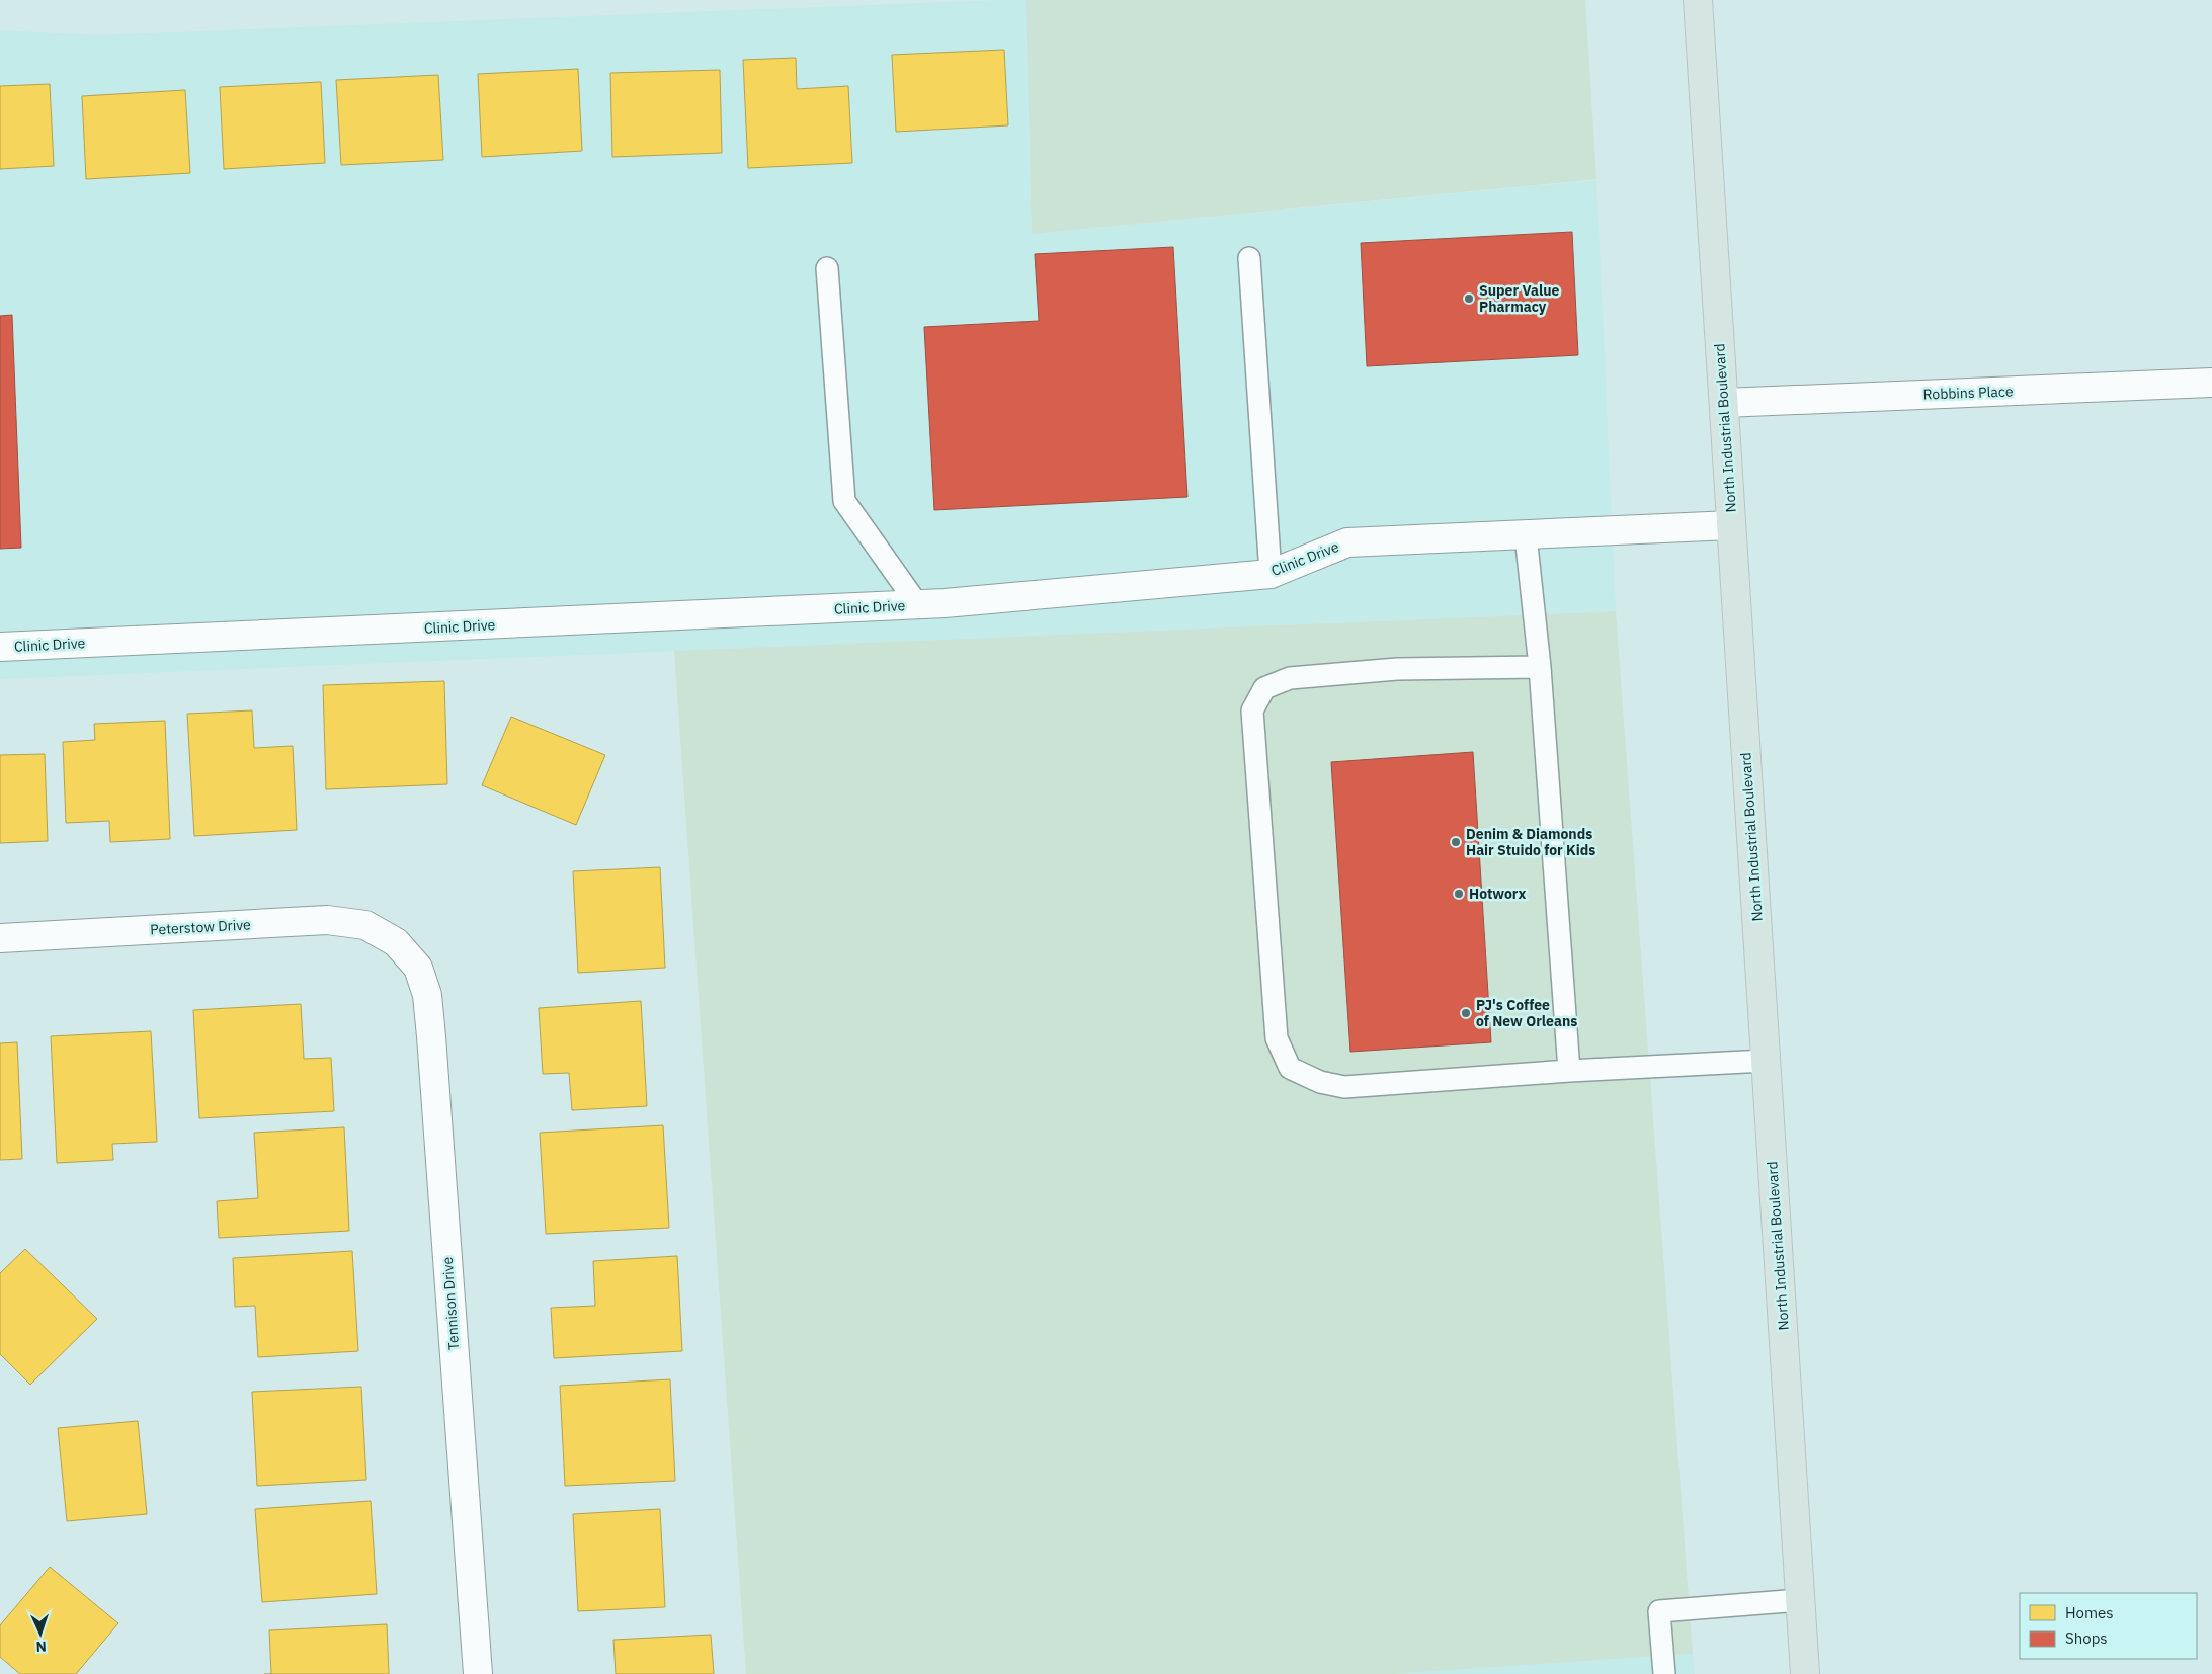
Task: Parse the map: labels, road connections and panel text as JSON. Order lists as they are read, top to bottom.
{
  "streets": {
    "main road": ["North Industrial Boulevard"],
    "street": [
      "Robbins Place",
      "Clinic Drive",
      "Peterstow Drive",
      "Tennison Drive"
    ]
  },
  "crossings": [
    ["Robbins Place", "North Industrial Boulevard"],
    ["North Industrial Boulevard", "Clinic Drive"],
    ["Peterstow Drive", "Tennison Drive"]
  ],
  "places": [
    "Super Value Pharmacy",
    "Denim & Diamonds Hair Stuido for Kids",
    "Hotworx",
    "PJ's Coffee of New Orleans"
  ],
  "legend": ["Homes", "Shops"],
  "north": "bottom"
}
